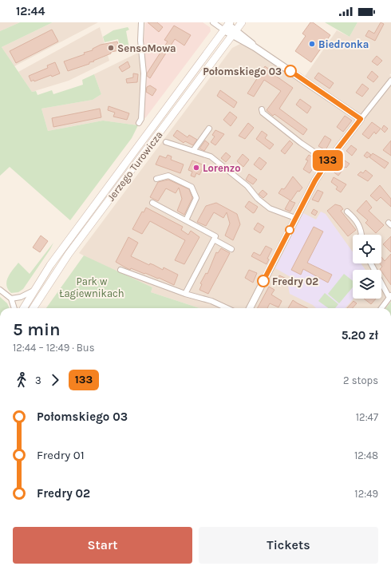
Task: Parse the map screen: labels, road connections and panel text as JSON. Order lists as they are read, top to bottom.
{
  "streets": {
    "main road": ["Jerzego Turowicza"]
  },
  "parks": ["Park w Łagiewnikach"],
  "places": [
    "Biedronka",
    "SensoMowa",
    "Połomskiego 03",
    "Lorenzo",
    "Fredry 02"
  ],
  "lines": ["bus line 133"],
  "page": {
    "status": "12:44",
    "on_map": "133",
    "heading": ["5 min", "12:44 – 12:49 · Bus", "5.20 zł"],
    "legs": ["3", "133", "2 stops"],
    "list": [
      {
        "name": "Połomskiego 03",
        "value": "12:47"
      },
      {
        "name": "Fredry 01",
        "value": "12:48"
      },
      {
        "name": "Fredry 02",
        "value": "12:49"
      }
    ],
    "buttons": ["Start", "Tickets"]
  }
}
